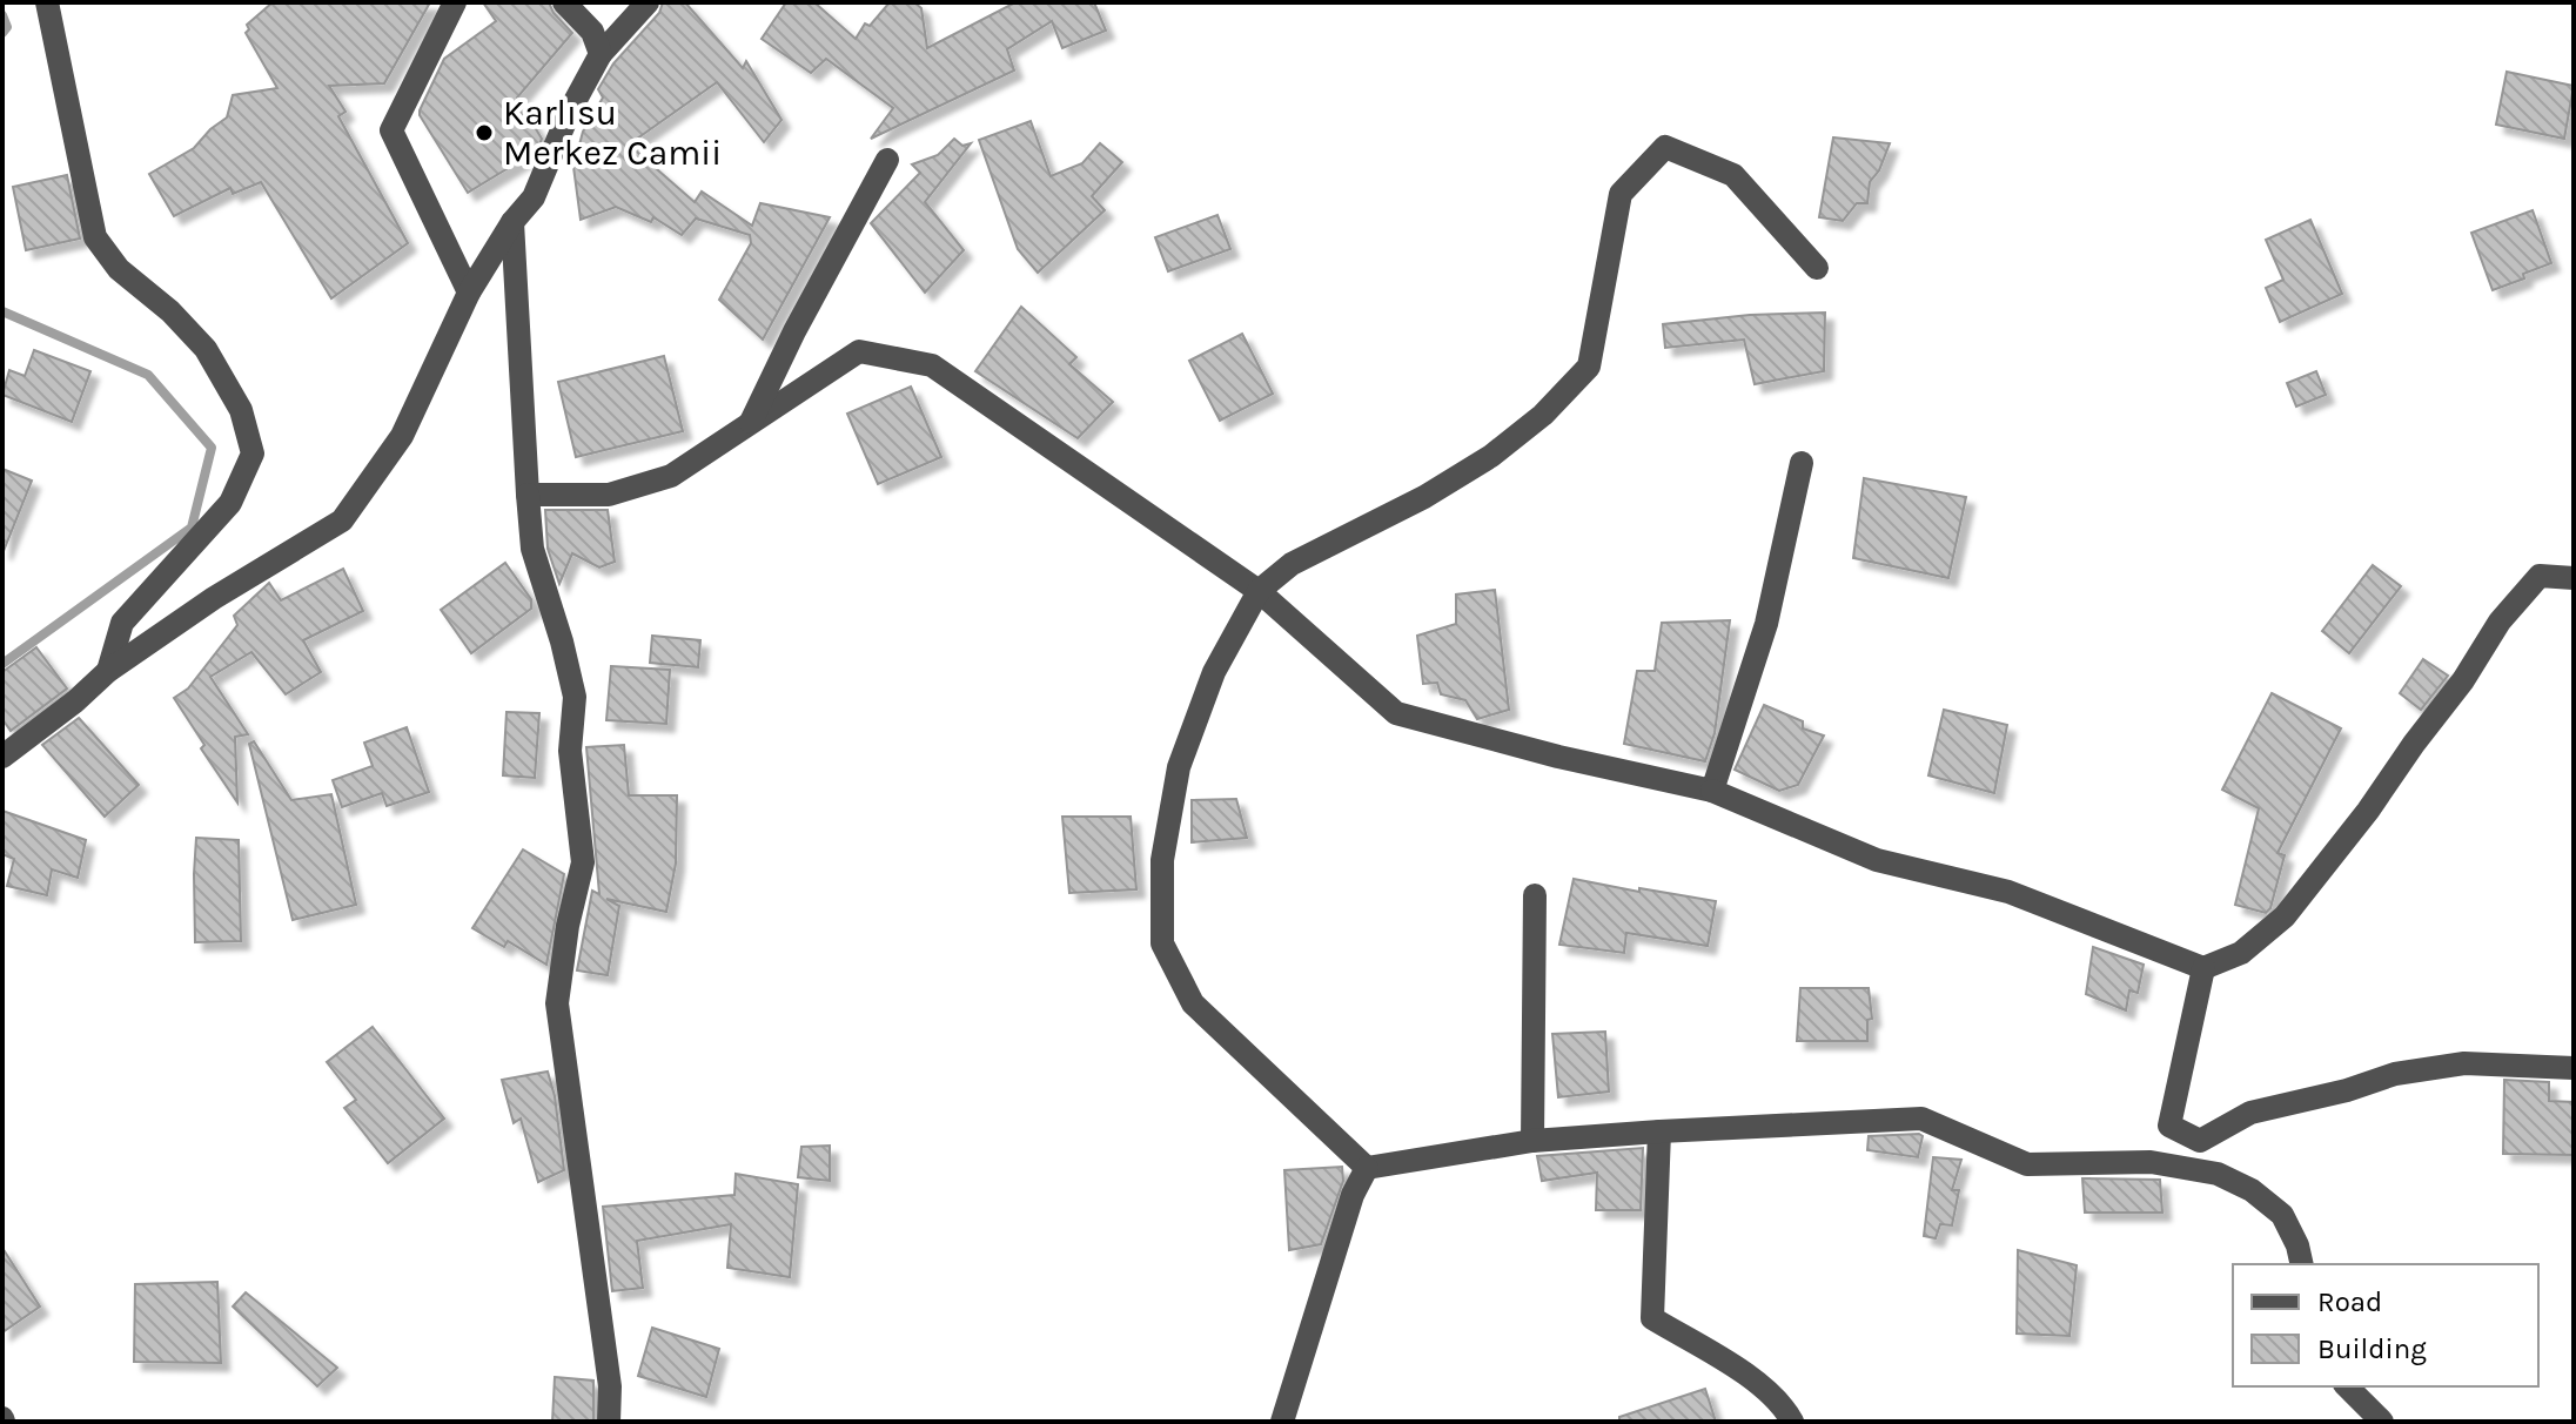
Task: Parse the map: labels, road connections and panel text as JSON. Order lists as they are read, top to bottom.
{
  "places": ["Karlısu Merkez Camii"],
  "legend": ["Road", "Building"]
}
